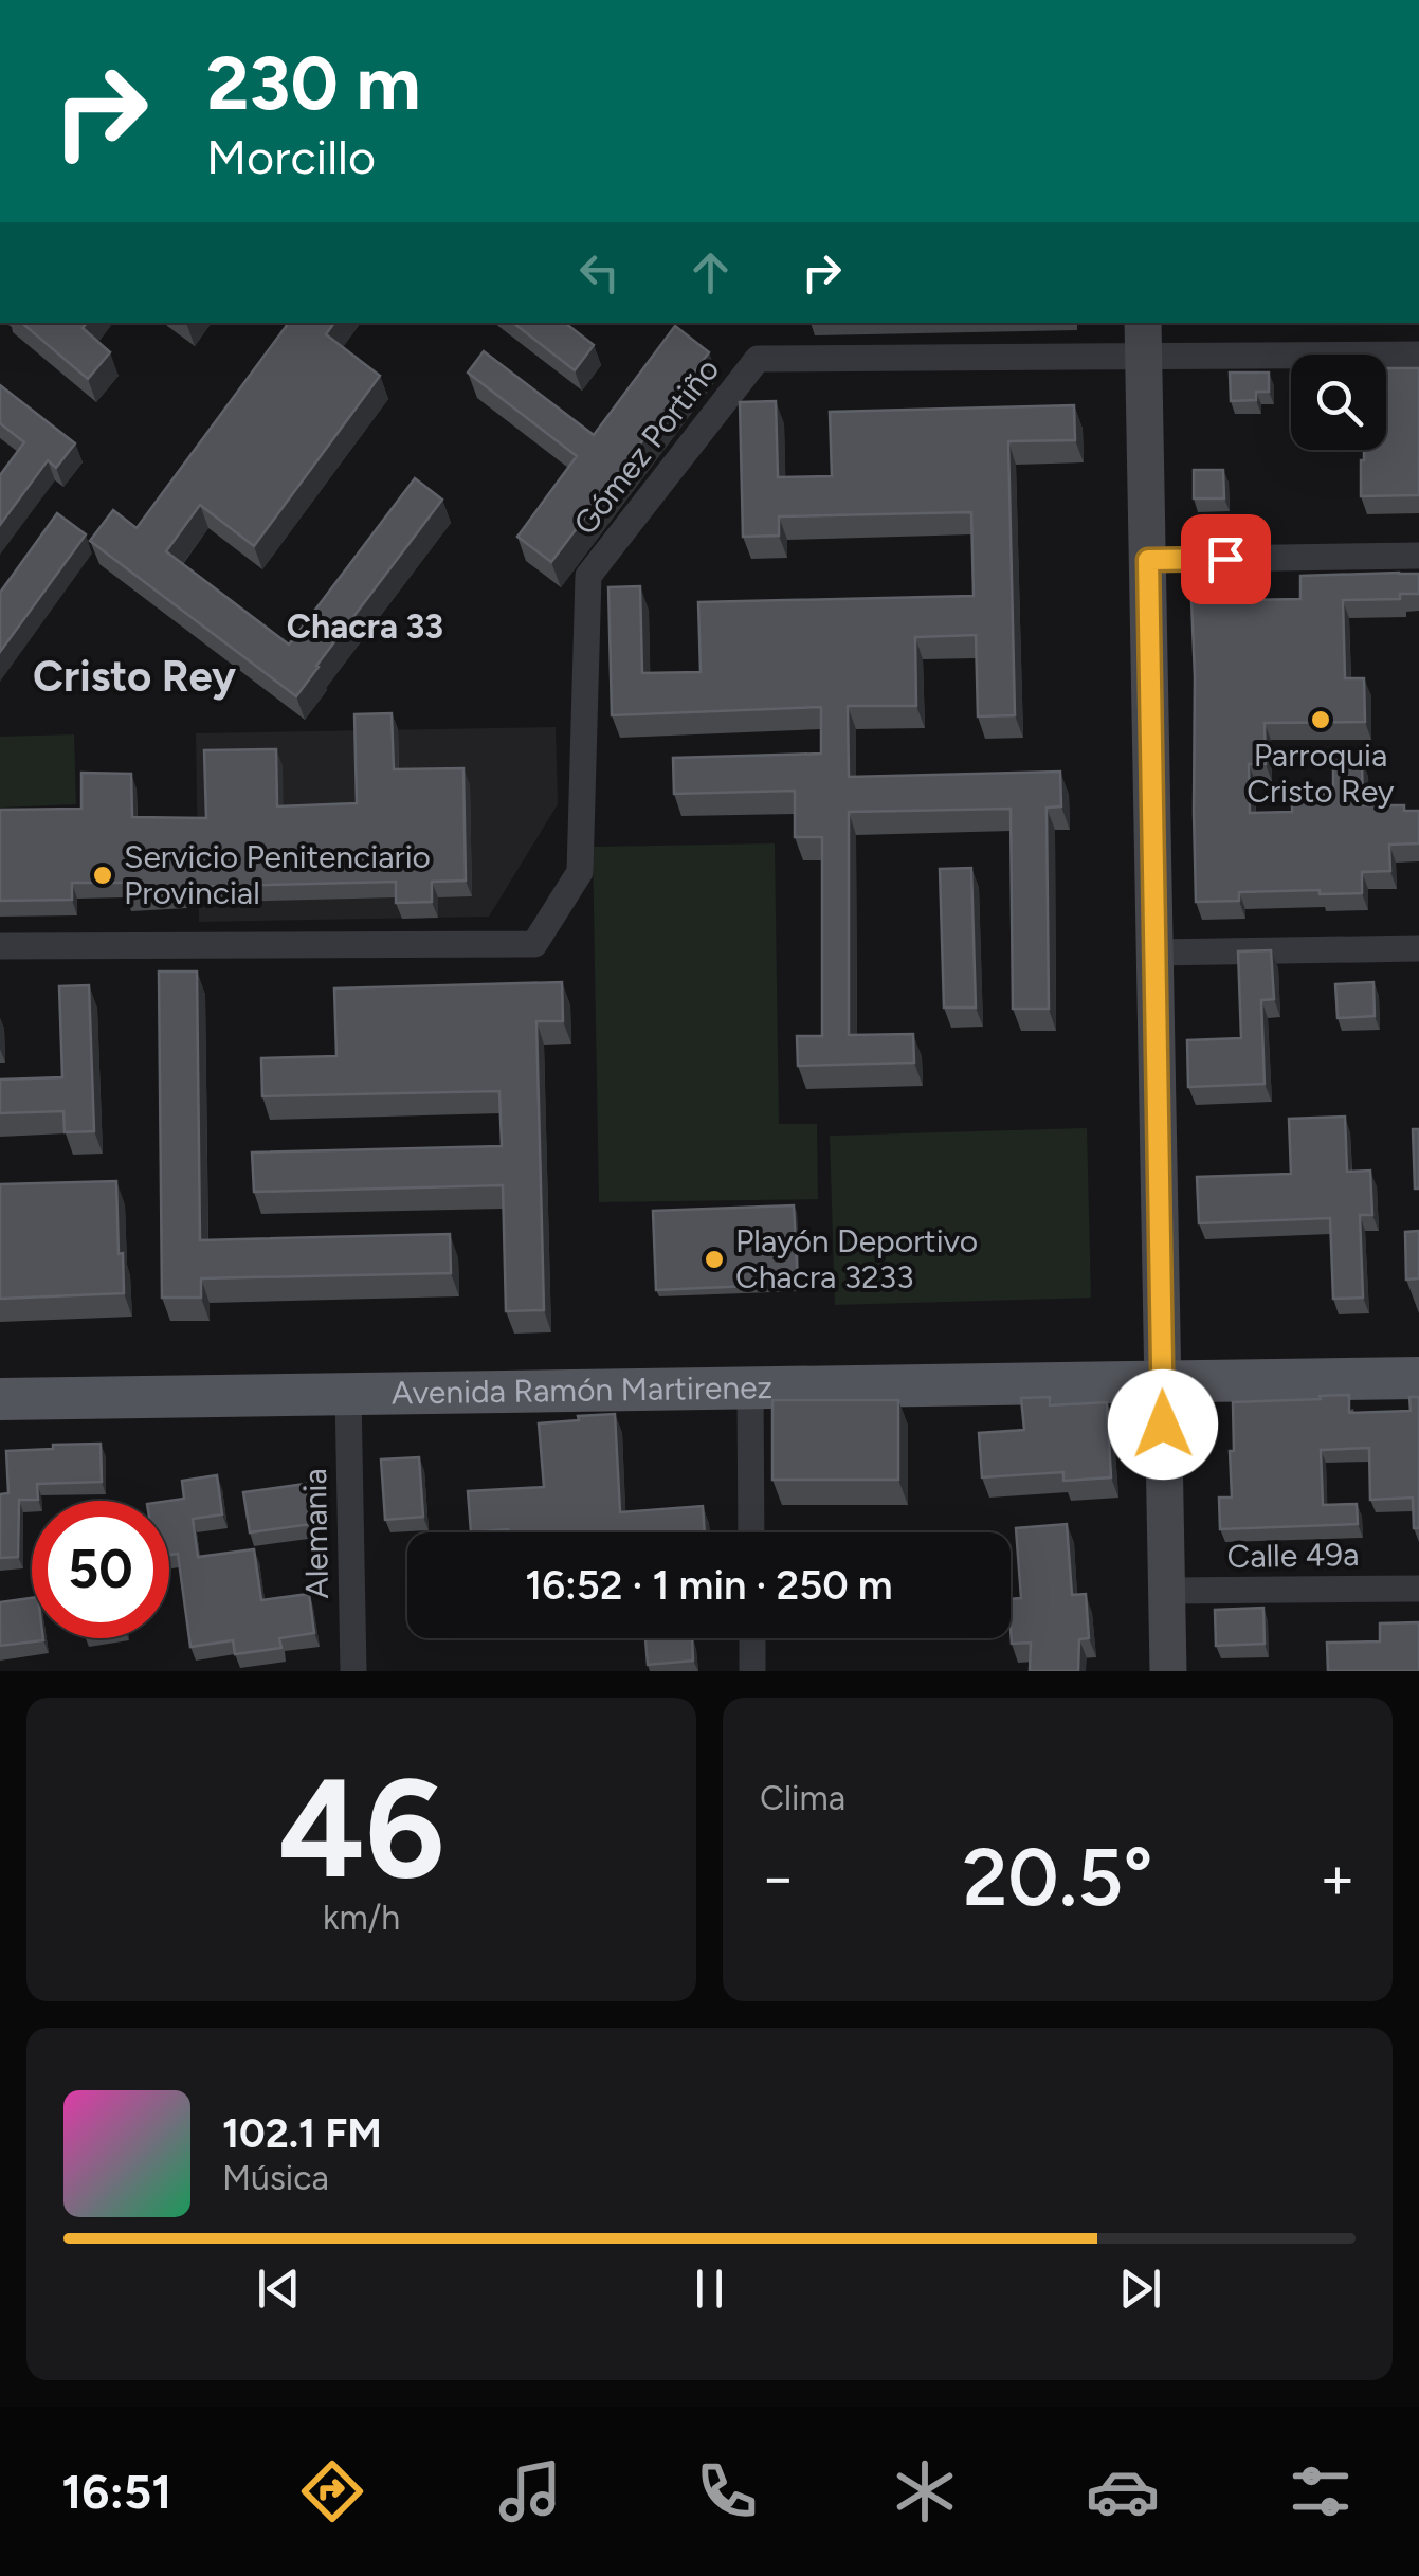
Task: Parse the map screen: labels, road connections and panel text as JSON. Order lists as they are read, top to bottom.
{
  "streets": {
    "main road": ["Avenida Ramón Martirenez"],
    "street": ["Gómez Portiño", "Alemania", "Calle 49a"]
  },
  "crossings": [
    ["Avenida Ramón Martirenez", "Alemania"]
  ],
  "districts": ["Chacra 33", "Cristo Rey"],
  "places": ["Parroquia Cristo Rey", "Servicio Penitenciario Provincial", "Playón Deportivo Chacra 3233"],
  "page": {
    "turn": ["230 m", "Morcillo"],
    "limit": "50",
    "trip": "16:52 · 1 min · 250 m",
    "tile": [
      ["46", "km/h"],
      "Clima"
    ],
    "heat": ["−", "20.5°", "+"],
    "song": ["102.1 FM", "Música"],
    "tabs": "16:51"
  }
}
